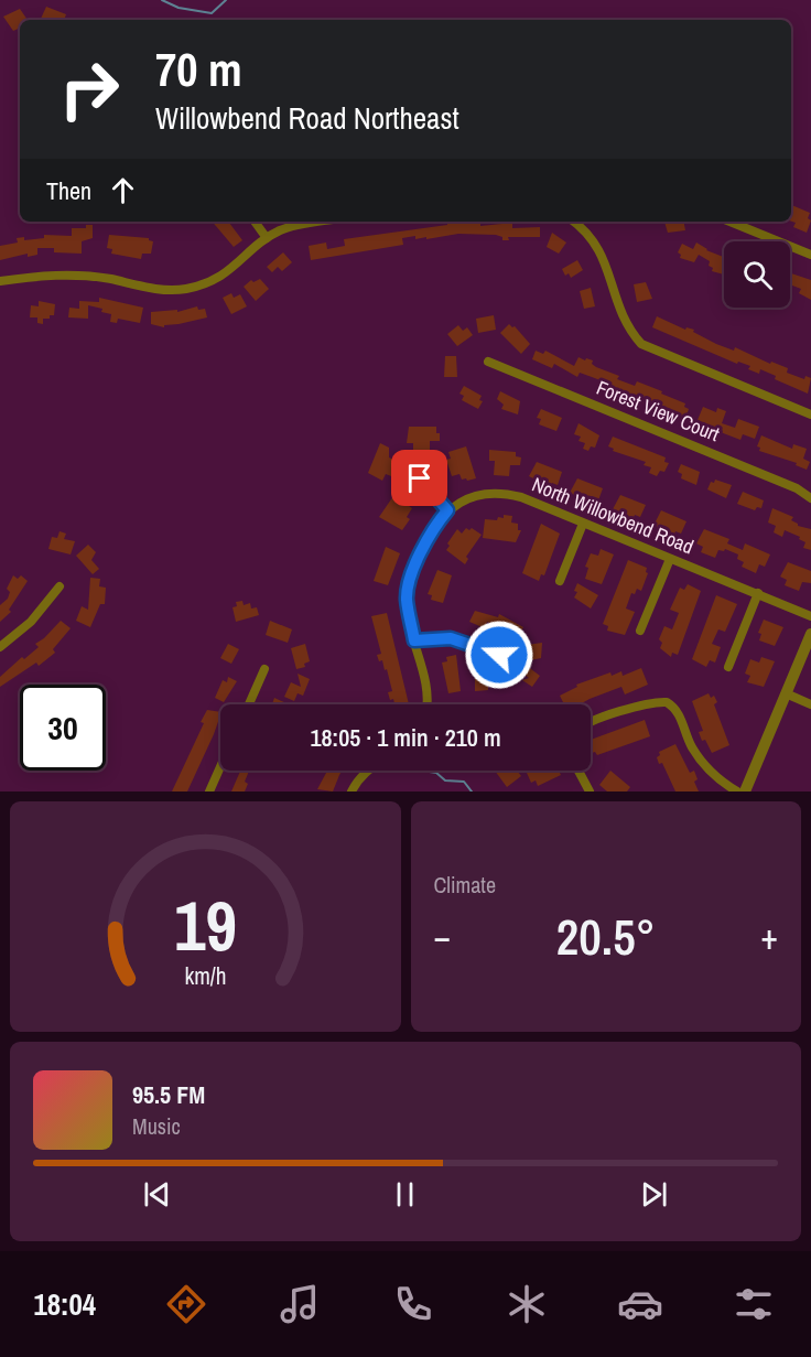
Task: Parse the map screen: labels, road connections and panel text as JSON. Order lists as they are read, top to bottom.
{
  "streets": {
    "street": ["Forest View Court", "North Willowbend Road"]
  },
  "page": {
    "turn": ["70 m", "Willowbend Road Northeast"],
    "then": "Then",
    "limit": "30",
    "trip": "18:05 · 1 min · 210 m",
    "tile": "Climate",
    "heat": ["−", "20.5°", "+"],
    "song": ["95.5 FM", "Music"],
    "tabs": "18:04",
    "gauge": ["19", "km/h"]
  }
}
